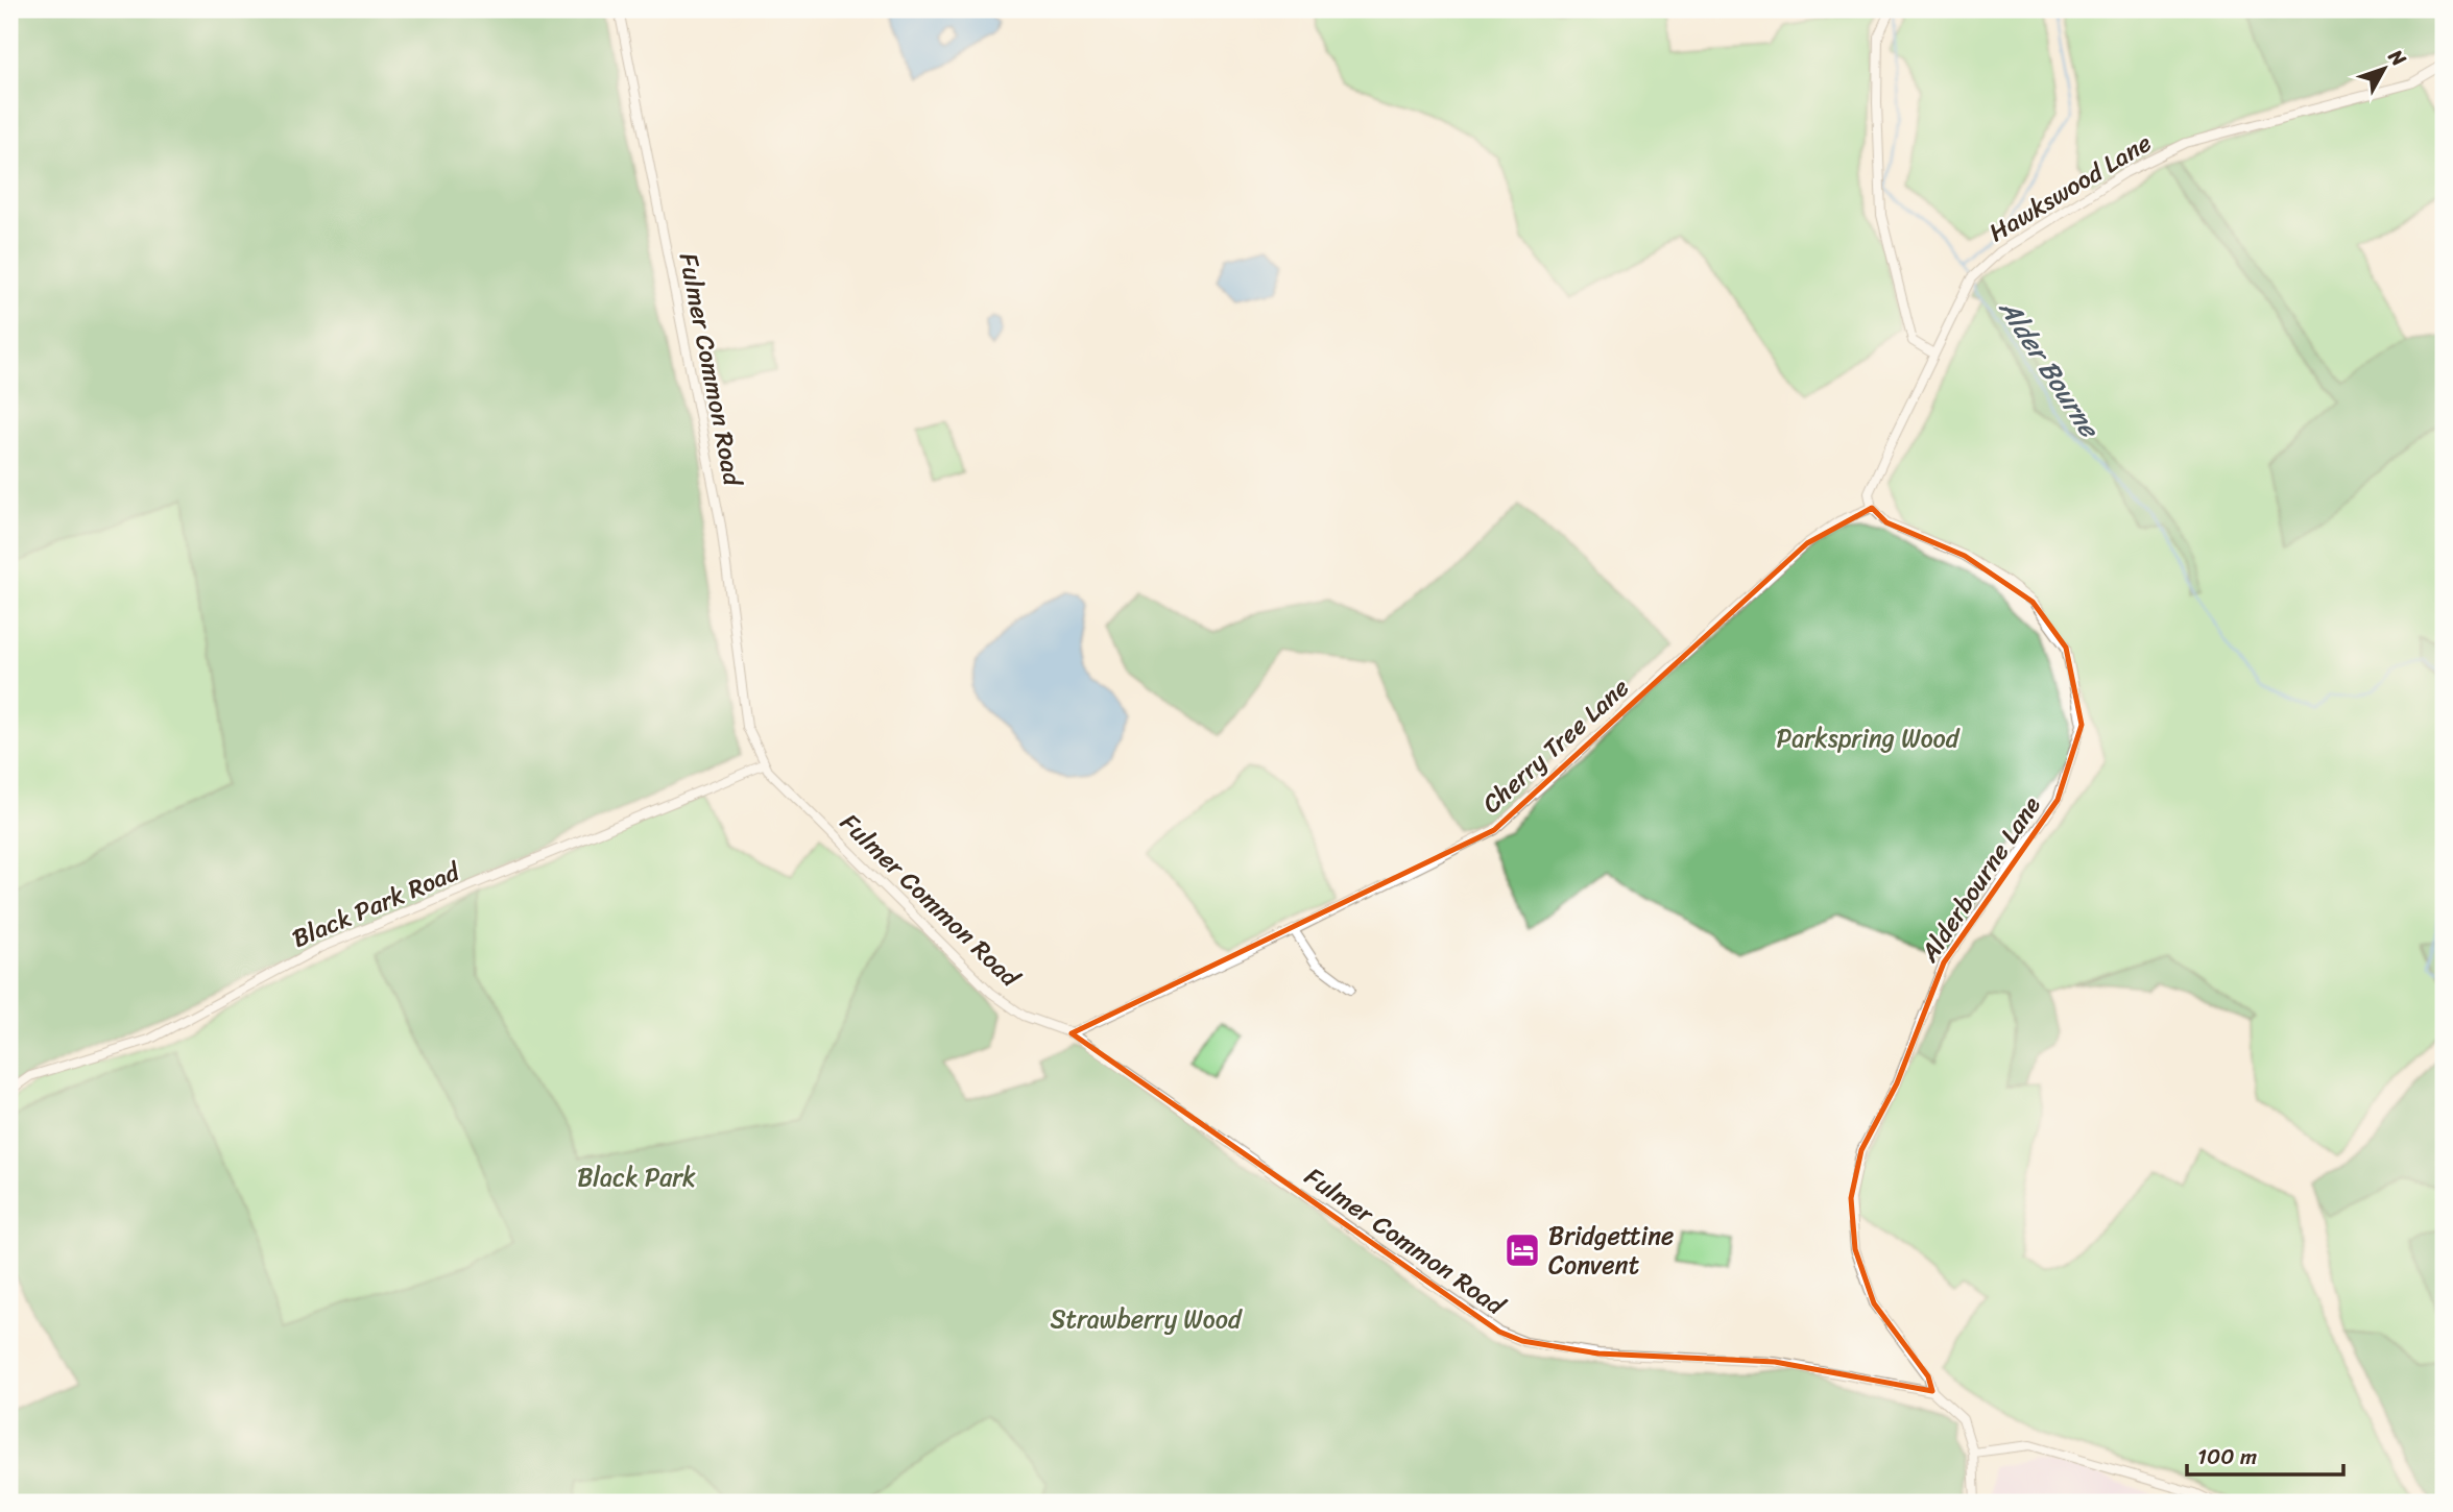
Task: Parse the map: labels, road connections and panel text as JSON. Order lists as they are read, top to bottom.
{
  "streets": {
    "street": [
      "Hawkswood Lane",
      "Fulmer Common Road",
      "Cherry Tree Lane",
      "Alderbourne Lane",
      "Black Park Road"
    ]
  },
  "crossings": [
    ["Fulmer Common Road", "Cherry Tree Lane"],
    ["Fulmer Common Road", "Alderbourne Lane"],
    ["Fulmer Common Road", "Black Park Road"],
    ["Cherry Tree Lane", "Alderbourne Lane"]
  ],
  "water": ["Alder Bourne"],
  "parks": ["Parkspring Wood", "Black Park", "Strawberry Wood"],
  "places": {
    "hotel": ["Bridgettine Convent"]
  },
  "scale_bar": "100 m",
  "north": "top right"
}
